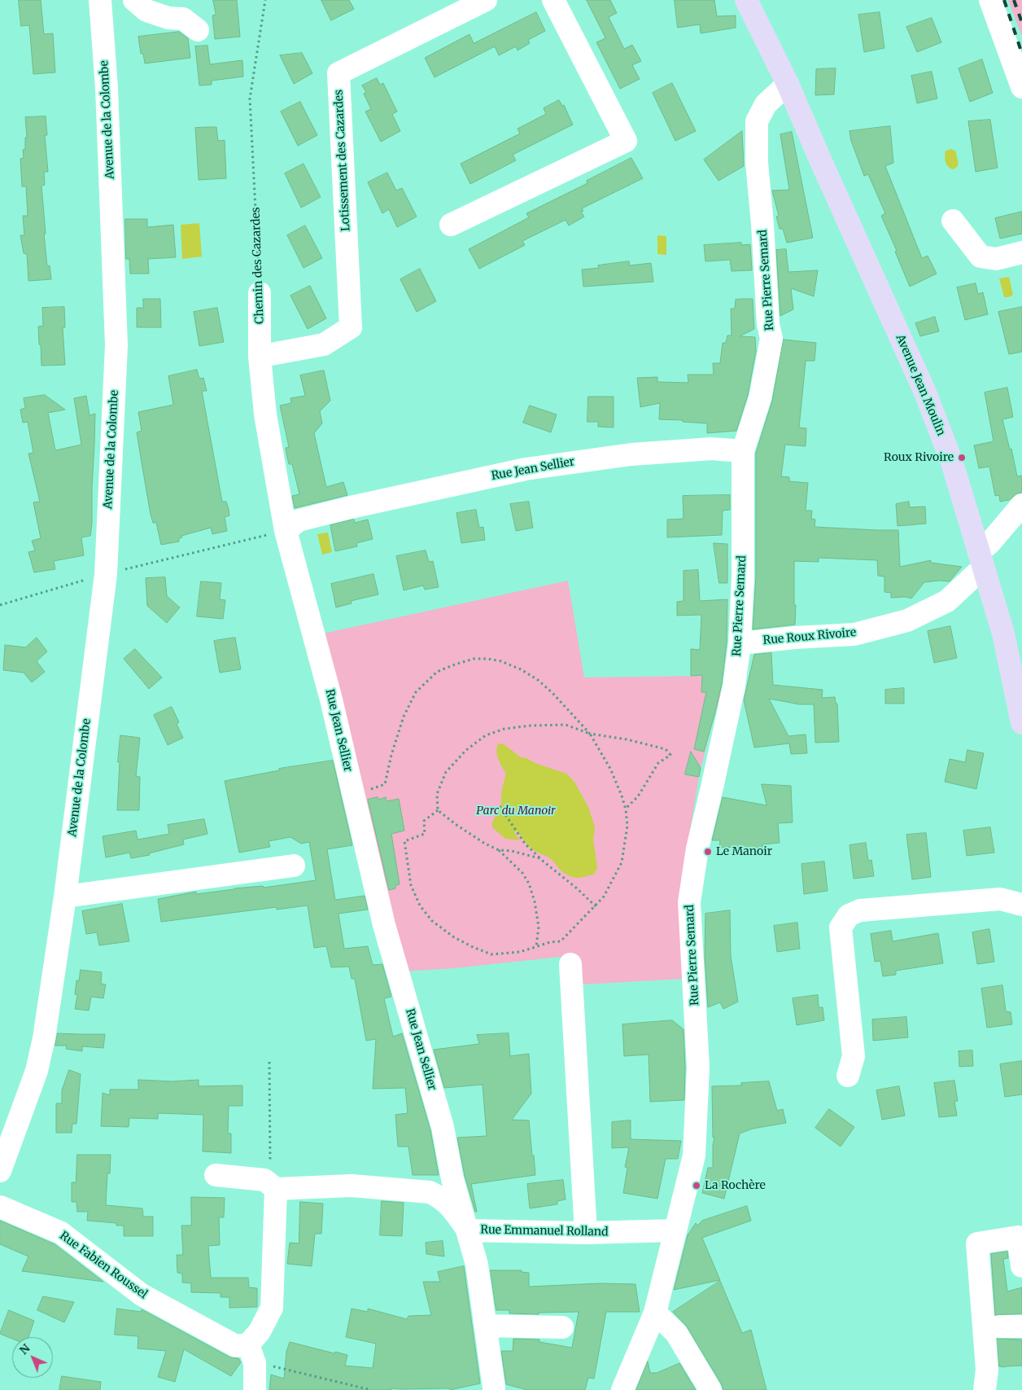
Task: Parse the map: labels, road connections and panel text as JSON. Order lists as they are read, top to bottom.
{
  "streets": {
    "main road": ["Avenue Jean Moulin"],
    "street": [
      "Avenue de la Colombe",
      "Lotissement des Cazardes",
      "Chemin des Cazardes",
      "Rue Pierre Semard",
      "Rue Jean Sellier",
      "Rue Roux Rivoire",
      "Rue Emmanuel Rolland",
      "Rue Fabien Roussel"
    ]
  },
  "crossings": [
    ["Chemin des Cazardes", "Rue Jean Sellier"],
    ["Rue Pierre Semard", "Avenue Jean Moulin"],
    ["Rue Pierre Semard", "Rue Jean Sellier"],
    ["Rue Pierre Semard", "Rue Roux Rivoire"],
    ["Rue Pierre Semard", "Rue Emmanuel Rolland"],
    ["Avenue Jean Moulin", "Rue Roux Rivoire"],
    ["Rue Jean Sellier", "Rue Emmanuel Rolland"]
  ],
  "parks": ["Parc du Manoir"],
  "places": ["Roux Rivoire", "Le Manoir", "La Rochère"],
  "north": "top left"
}
